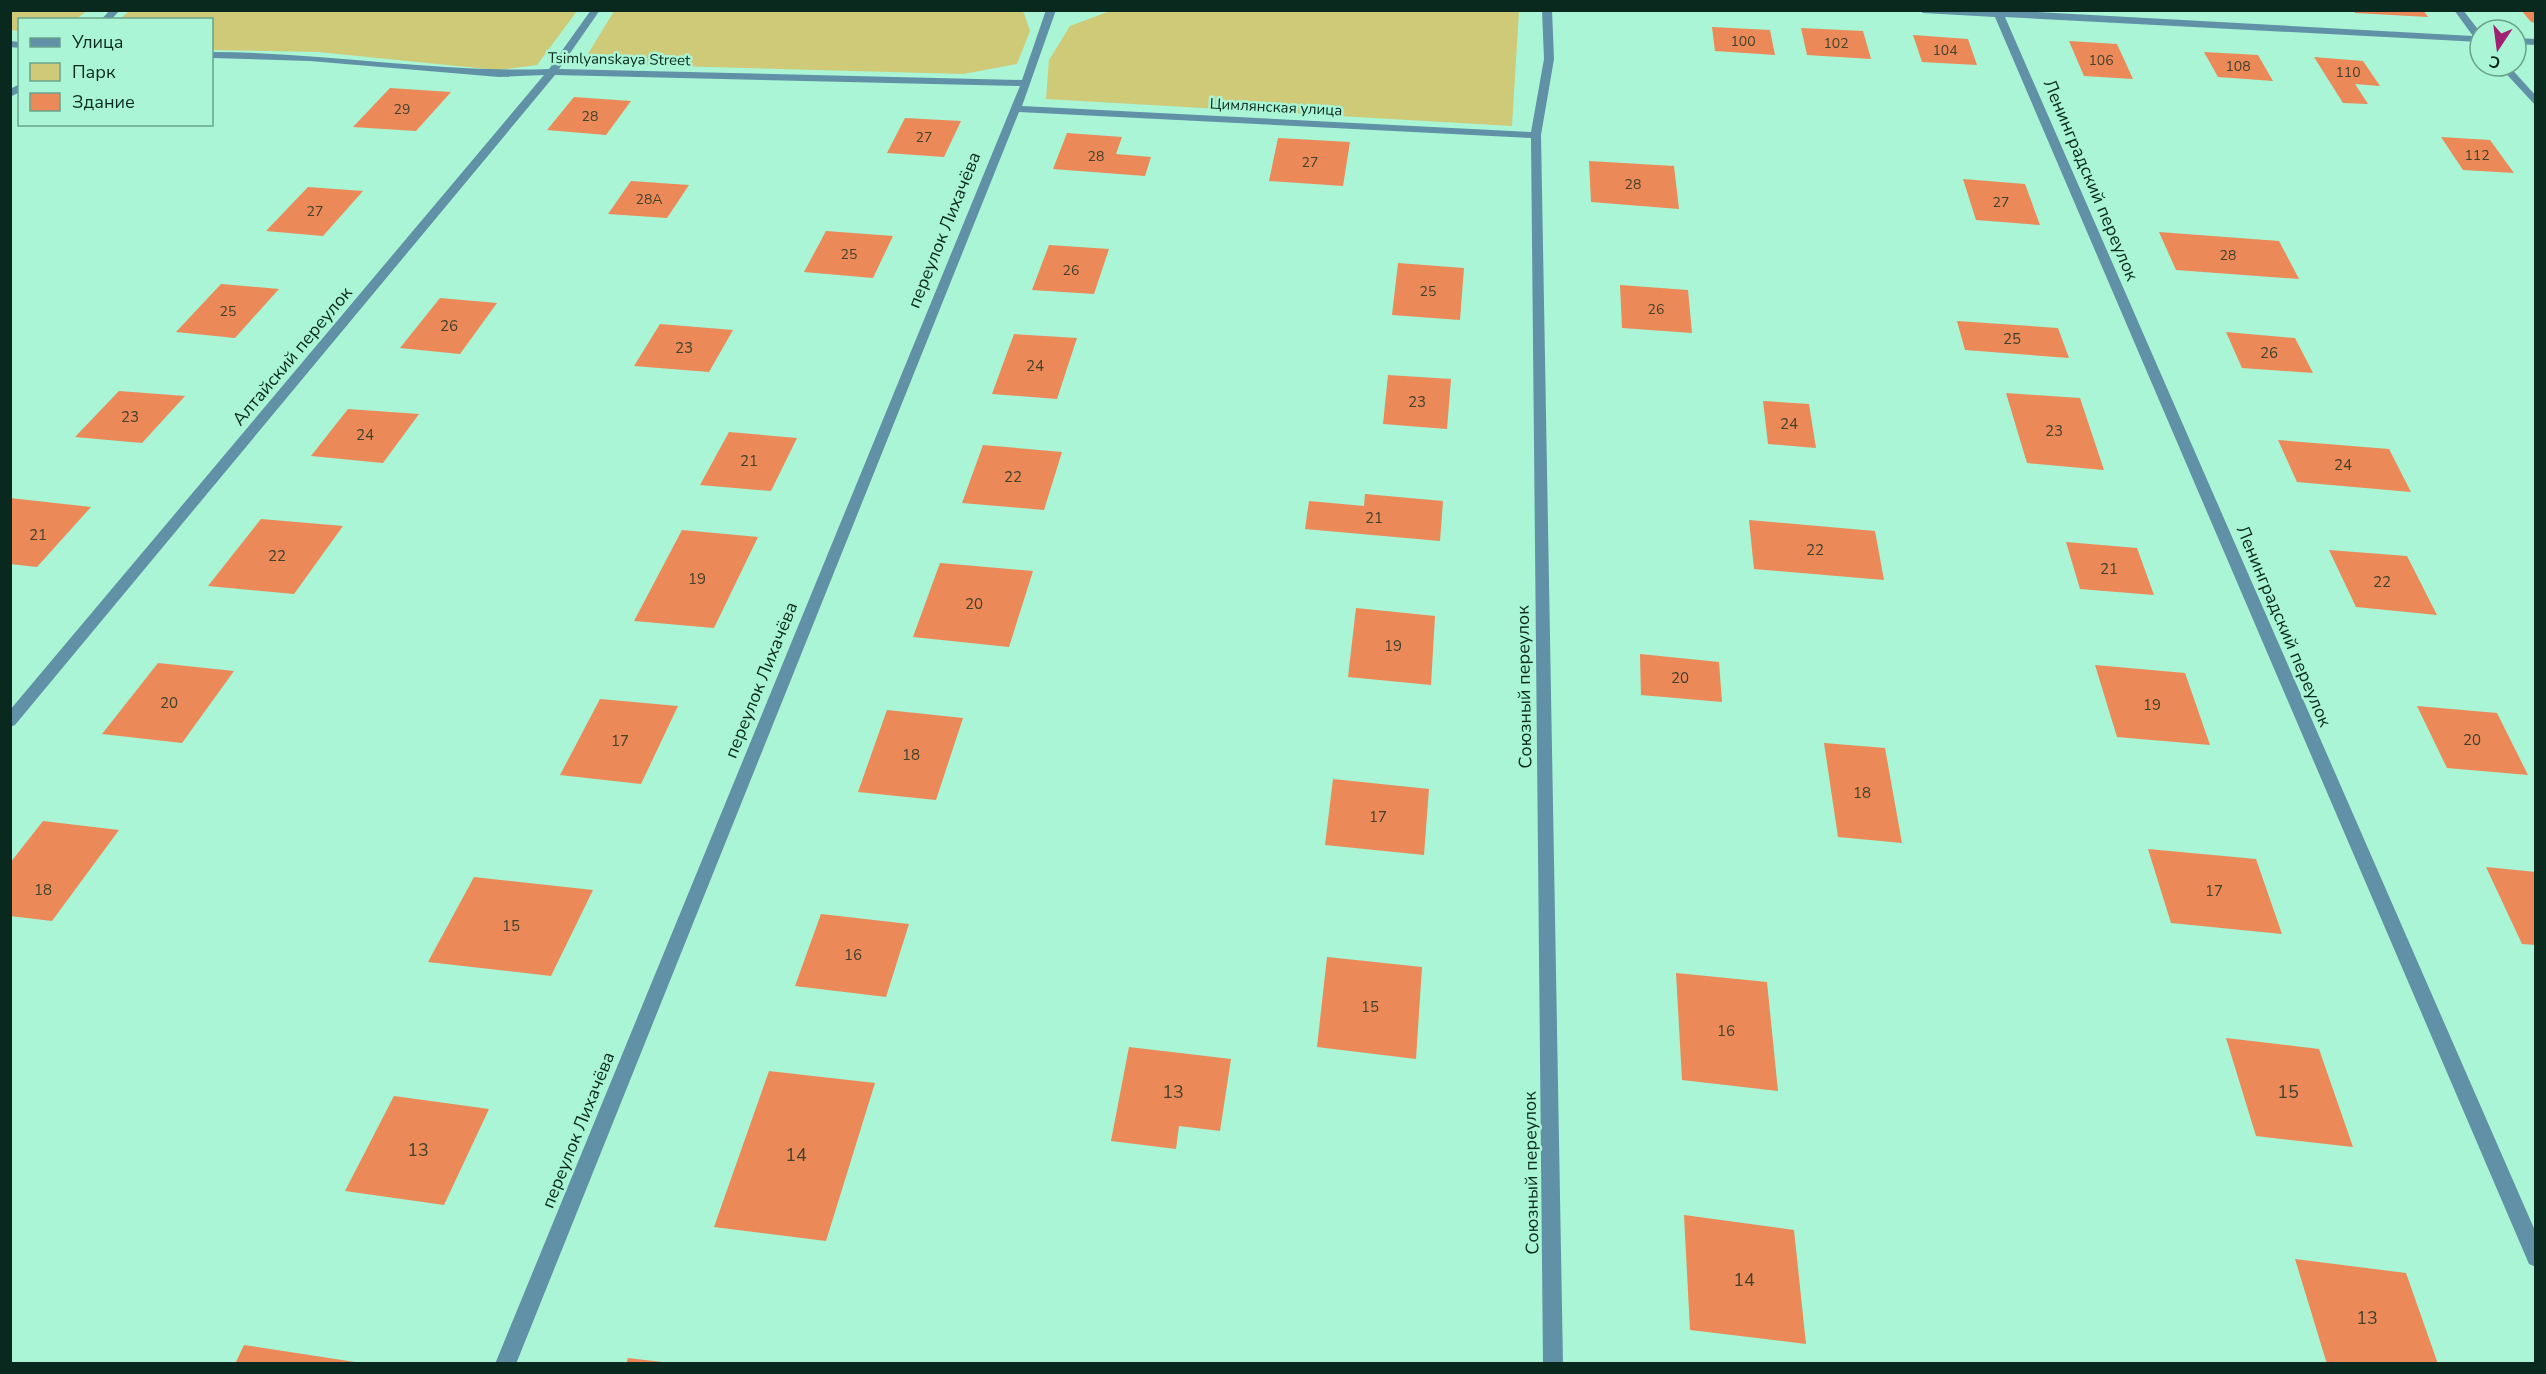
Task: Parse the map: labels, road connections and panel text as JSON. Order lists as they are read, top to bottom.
{
  "streets": {
    "street": [
      "Tsimlyanskaya Street",
      "Цимлянская улица",
      "Ленинградский переулок",
      "переулок Лихачёва",
      "Алтайский переулок",
      "Союзный переулок"
    ]
  },
  "crossings": [
    ["Tsimlyanskaya Street", "переулок Лихачёва"],
    ["Tsimlyanskaya Street", "Алтайский переулок"],
    ["Цимлянская улица", "переулок Лихачёва"],
    ["Цимлянская улица", "Союзный переулок"]
  ],
  "house_numbers": [
    "100",
    "102",
    "104",
    "106",
    "108",
    "110",
    "29",
    "28",
    "27",
    "112",
    "28",
    "27",
    "28",
    "28А",
    "27",
    "27",
    "25",
    "28",
    "26",
    "25",
    "26",
    "25",
    "26",
    "25",
    "23",
    "26",
    "24",
    "23",
    "23",
    "24",
    "23",
    "24",
    "21",
    "24",
    "22",
    "21",
    "21",
    "22",
    "22",
    "21",
    "19",
    "22",
    "20",
    "19",
    "20",
    "20",
    "19",
    "20",
    "17",
    "18",
    "18",
    "17",
    "18",
    "17",
    "15",
    "16",
    "15",
    "16",
    "13",
    "15",
    "13",
    "14",
    "14",
    "13"
  ],
  "legend": ["Улица", "Парк", "Здание"],
  "north": "bottom"
}
